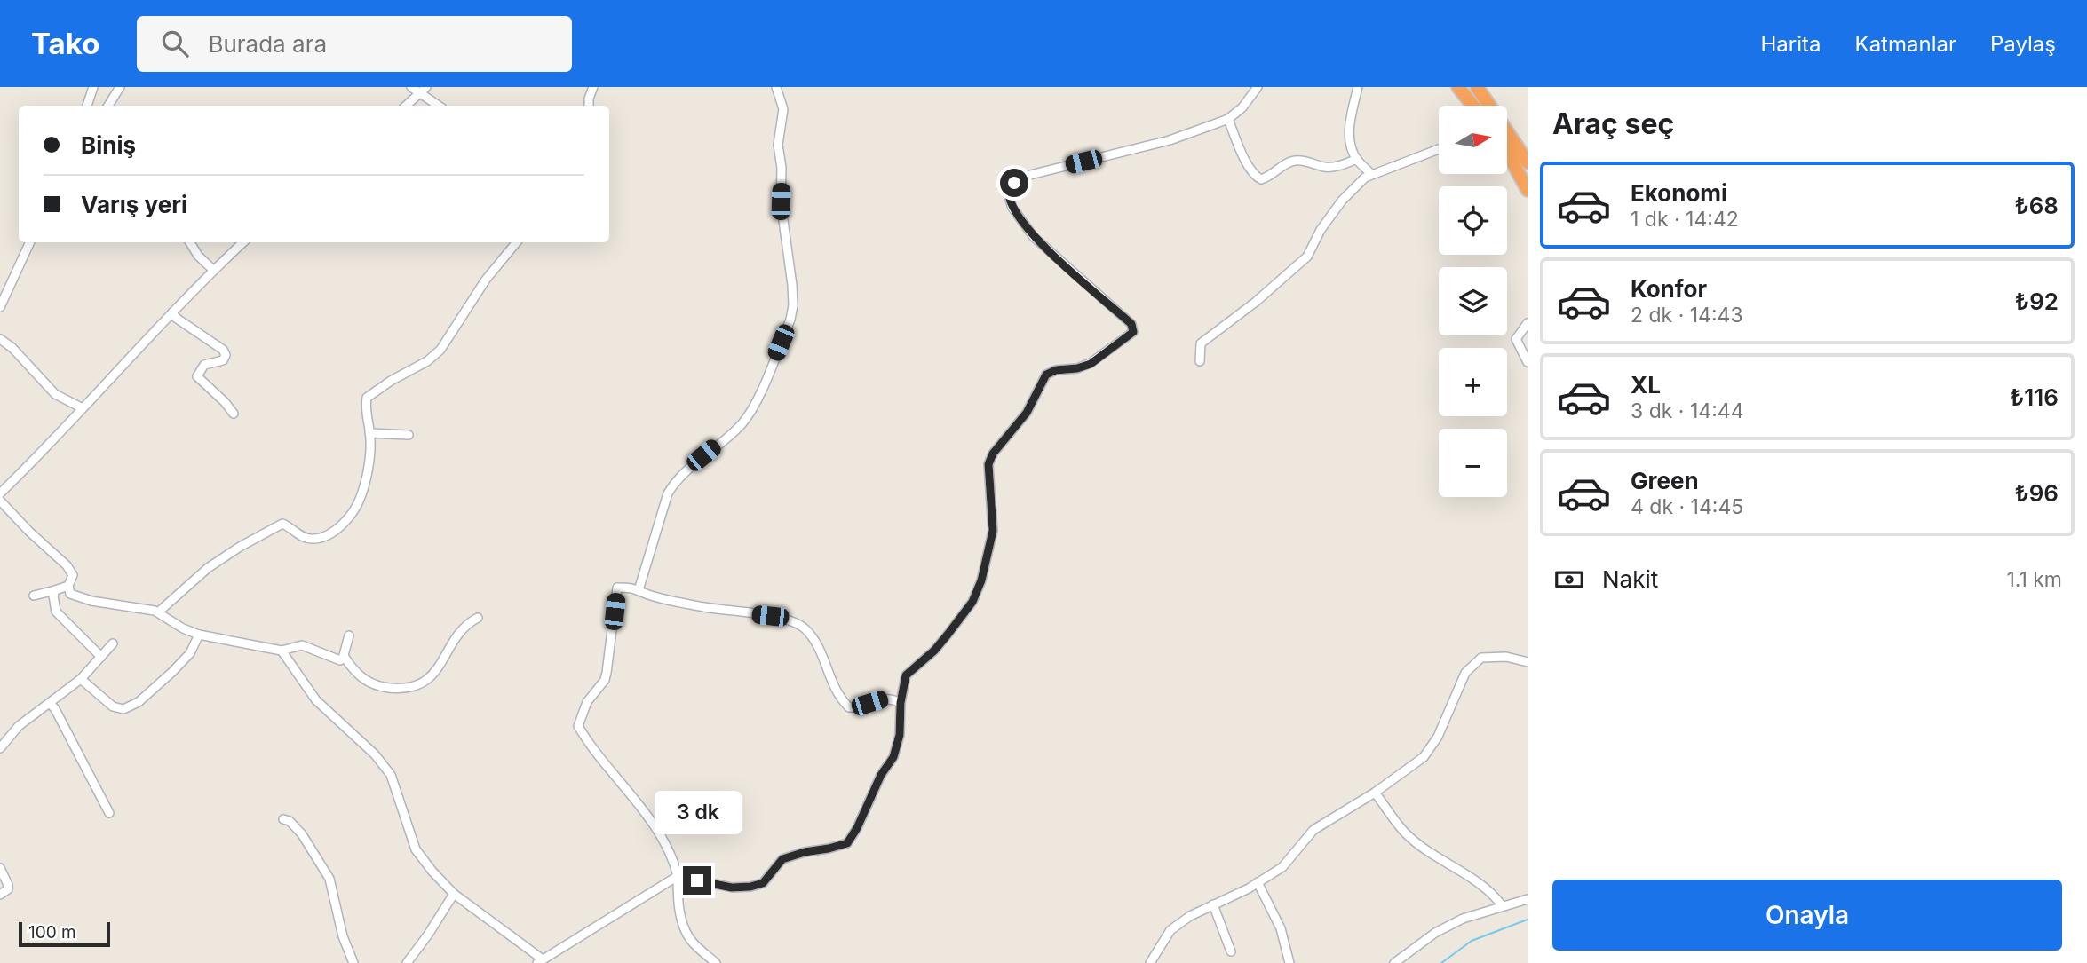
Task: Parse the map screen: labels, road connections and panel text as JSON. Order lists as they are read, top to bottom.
{
  "scale_bar": "100 m",
  "north": "right",
  "page": {
    "header": "Tako",
    "search": "Burada ara",
    "nav": ["Harita", "Katmanlar", "Paylaş"],
    "heading": "Araç seç",
    "map_buttons": ["+", "−"],
    "banner": ["Biniş", "Varış yeri"],
    "list": [
      {
        "name": "Ekonomi",
        "note": "1 dk · 14:42",
        "value": "₺68"
      },
      {
        "name": "Konfor",
        "note": "2 dk · 14:43",
        "value": "₺92"
      },
      {
        "name": "XL",
        "note": "3 dk · 14:44",
        "value": "₺116"
      },
      {
        "name": "Green",
        "note": "4 dk · 14:45",
        "value": "₺96"
      }
    ],
    "pay": ["Nakit", "1.1 km"],
    "bubble": "3 dk",
    "buttons": "Onayla",
    "scale": "100 m"
  }
}
